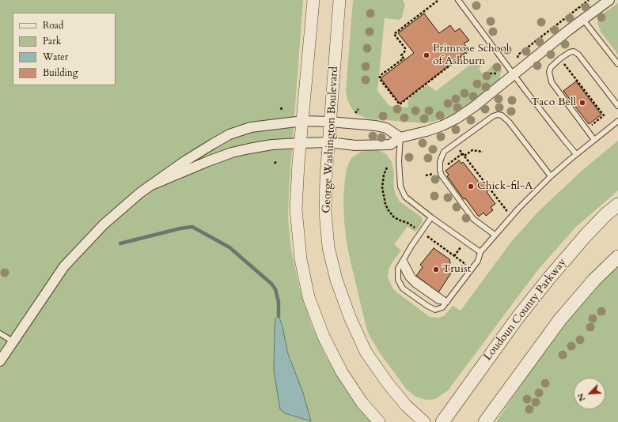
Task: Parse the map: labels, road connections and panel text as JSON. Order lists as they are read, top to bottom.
{
  "streets": {
    "main road": ["Loudoun County Parkway"],
    "street": ["George Washington Boulevard"]
  },
  "places": [
    "Primrose School of Ashburn",
    "Taco Bell",
    "Chick-fil-A",
    "Truist"
  ],
  "legend": [
    "Road",
    "Park",
    "Water",
    "Building"
  ],
  "north": "bottom left"
}
